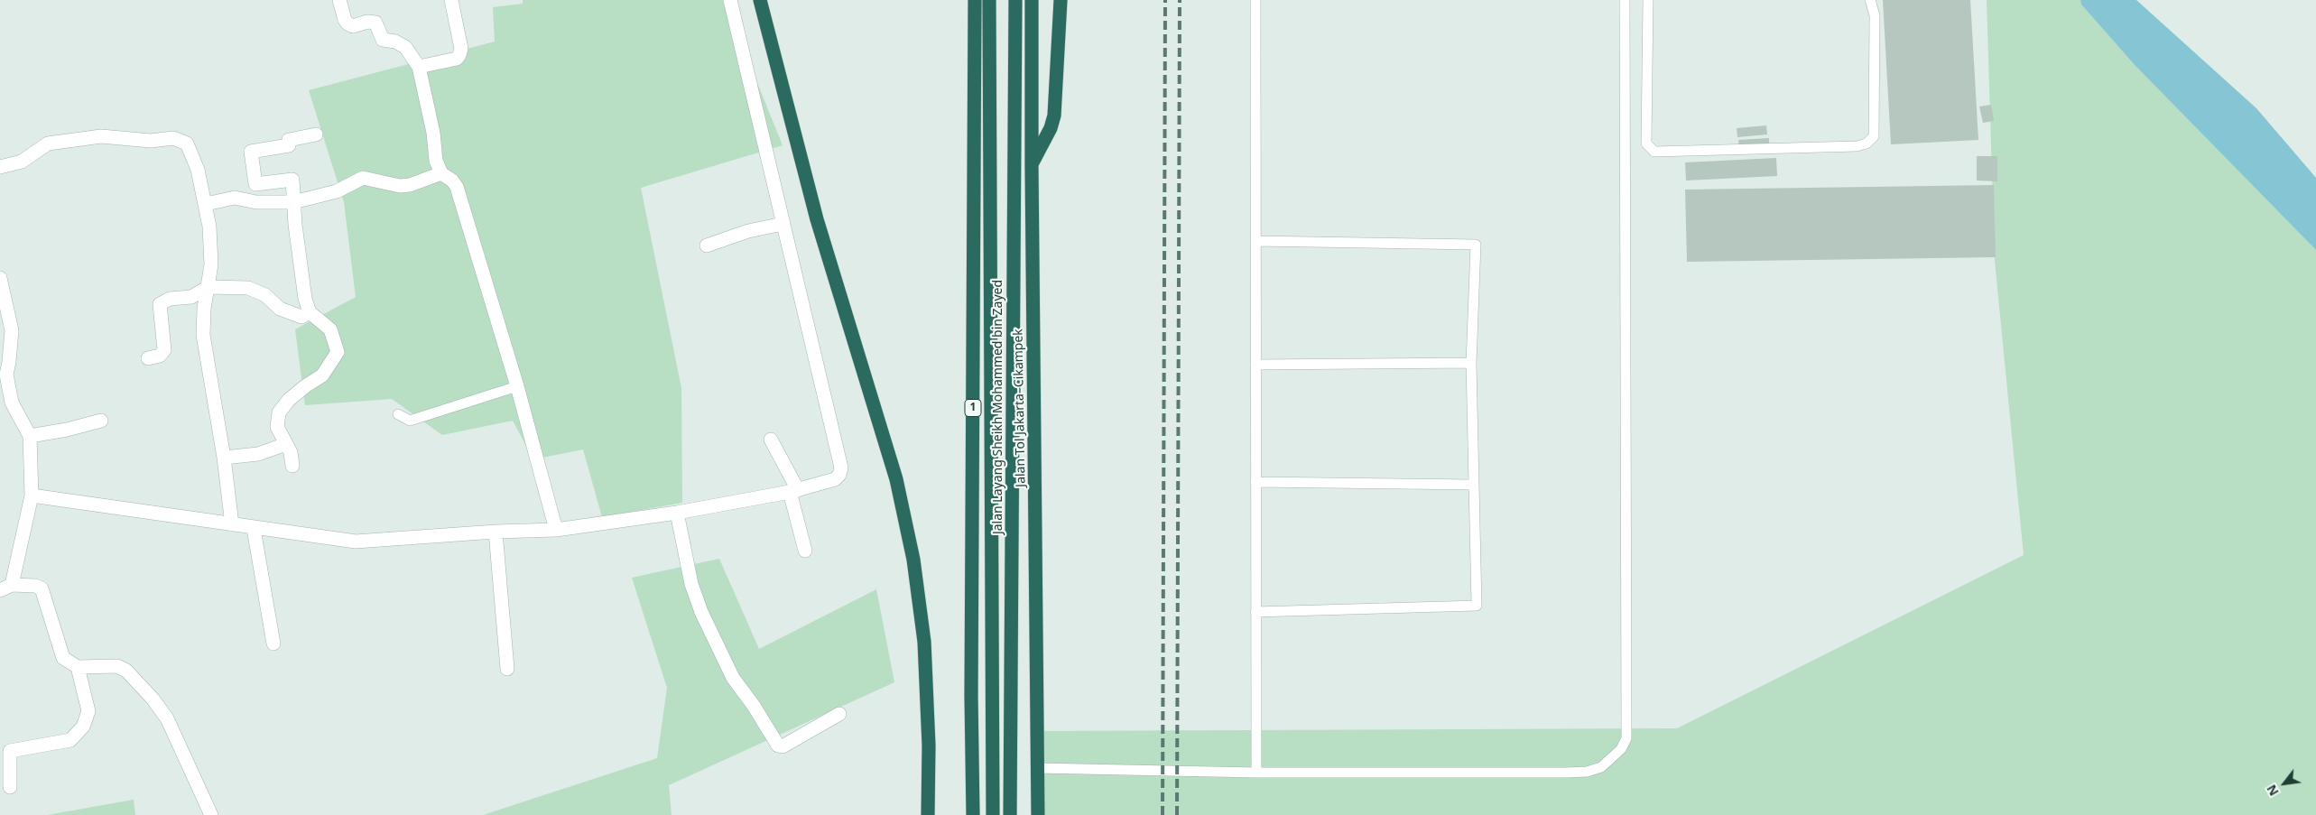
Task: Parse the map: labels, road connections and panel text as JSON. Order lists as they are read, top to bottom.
{
  "streets": {
    "highway": ["Jalan Layang Sheikh Mohammed bin Zayed", "1", "Jalan Tol Jakarta–Cikampek"]
  },
  "north": "bottom left"
}
